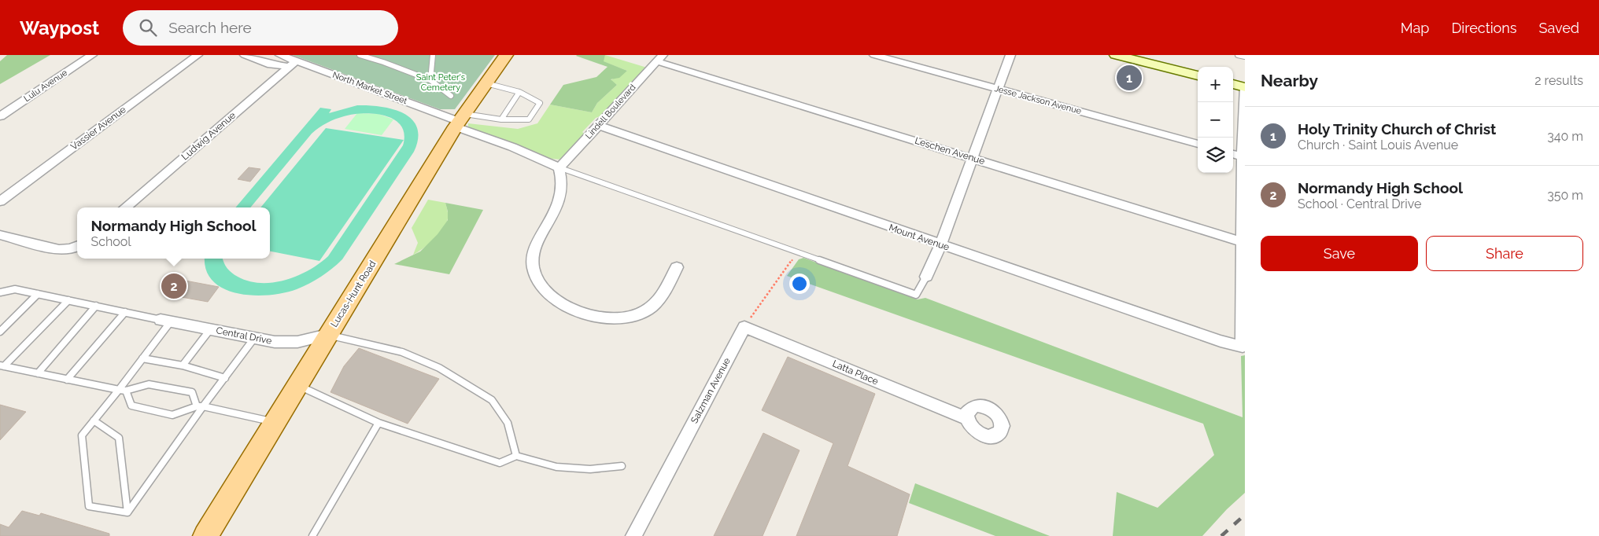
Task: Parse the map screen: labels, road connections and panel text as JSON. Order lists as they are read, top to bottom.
{
  "streets": {
    "main road": ["Lucas-Hunt Road"],
    "street": [
      "Lulu Avenue",
      "North Market Street",
      "Jesse Jackson Avenue",
      "Lindell Boulevard",
      "Vassier Avenue",
      "Ludwig Avenue",
      "Leschen Avenue",
      "Mount Avenue",
      "Central Drive",
      "Latta Place",
      "Salzman Avenue"
    ]
  },
  "crossings": [
    ["North Market Street", "Lindell Boulevard"],
    ["North Market Street", "Ludwig Avenue"],
    ["North Market Street", "Lucas-Hunt Road"],
    ["Lindell Boulevard", "Leschen Avenue"],
    ["Lindell Boulevard", "Mount Avenue"],
    ["Leschen Avenue", "Mount Avenue"],
    ["Lucas-Hunt Road", "Central Drive"],
    ["Latta Place", "Salzman Avenue"]
  ],
  "parks": ["Saint Peter's Cemetery"],
  "page": {
    "header": "Waypost",
    "search": "Search here",
    "nav": ["Map", "Directions", "Saved"],
    "heading": ["Nearby", "2 results"],
    "pins": ["1", "2"],
    "map_buttons": ["+", "−"],
    "list": [
      {
        "mark": "1",
        "name": "Holy Trinity Church of Christ",
        "note": "Church · Saint Louis Avenue",
        "value": "340 m"
      },
      {
        "mark": "2",
        "name": "Normandy High School",
        "note": "School · Central Drive",
        "value": "350 m"
      }
    ],
    "popup": ["Normandy High School", "School"],
    "buttons": ["Save", "Share"]
  }
}
